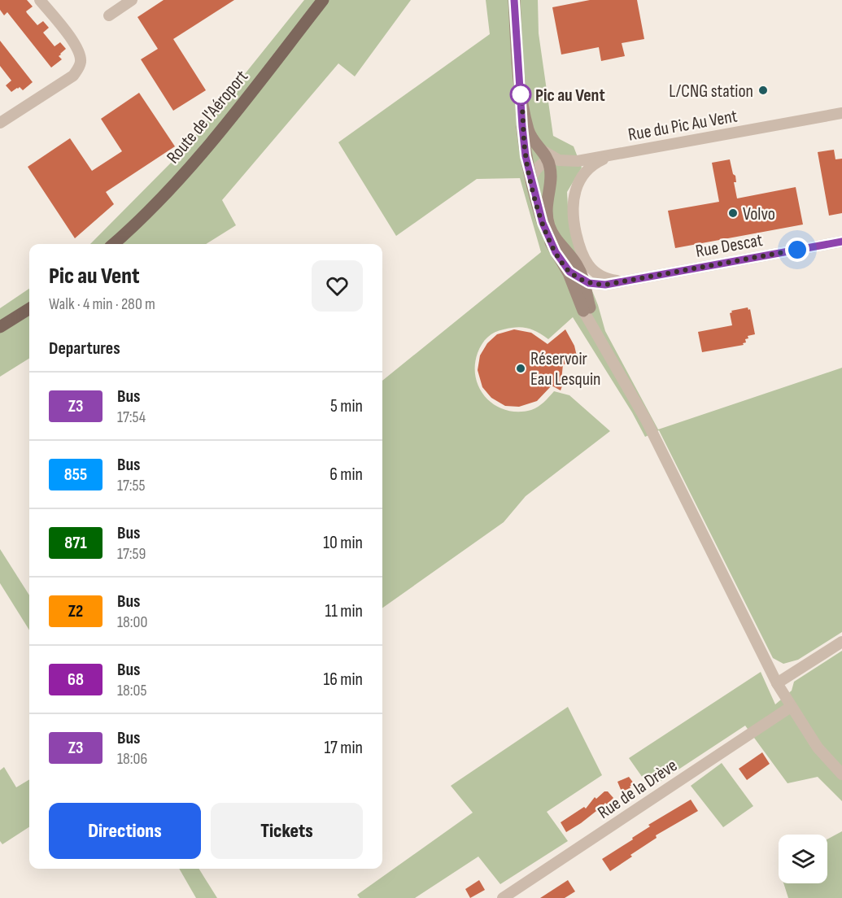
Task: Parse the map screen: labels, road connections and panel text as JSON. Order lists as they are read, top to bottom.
{
  "streets": {
    "main road": ["Route de l'Aéroport"],
    "street": ["Rue du Pic Au Vent", "Rue Descat", "Rue de la Drève"]
  },
  "crossings": [
    ["Rue du Pic Au Vent", "Rue Descat"]
  ],
  "places": [
    "L/CNG station",
    "Pic au Vent",
    "Volvo",
    "Réservoir Eau Lesquin"
  ],
  "lines": ["bus line Z3"],
  "page": {
    "heading": [
      ["Pic au Vent", "Walk · 4 min · 280 m"],
      "Departures"
    ],
    "list": [
      {
        "mark": "Z3",
        "name": "Bus",
        "note": "17:54",
        "value": "5 min"
      },
      {
        "mark": "855",
        "name": "Bus",
        "note": "17:55",
        "value": "6 min"
      },
      {
        "mark": "871",
        "name": "Bus",
        "note": "17:59",
        "value": "10 min"
      },
      {
        "mark": "Z2",
        "name": "Bus",
        "note": "18:00",
        "value": "11 min"
      },
      {
        "mark": "68",
        "name": "Bus",
        "note": "18:05",
        "value": "16 min"
      },
      {
        "mark": "Z3",
        "name": "Bus",
        "note": "18:06",
        "value": "17 min"
      }
    ],
    "buttons": ["Directions", "Tickets"]
  }
}
